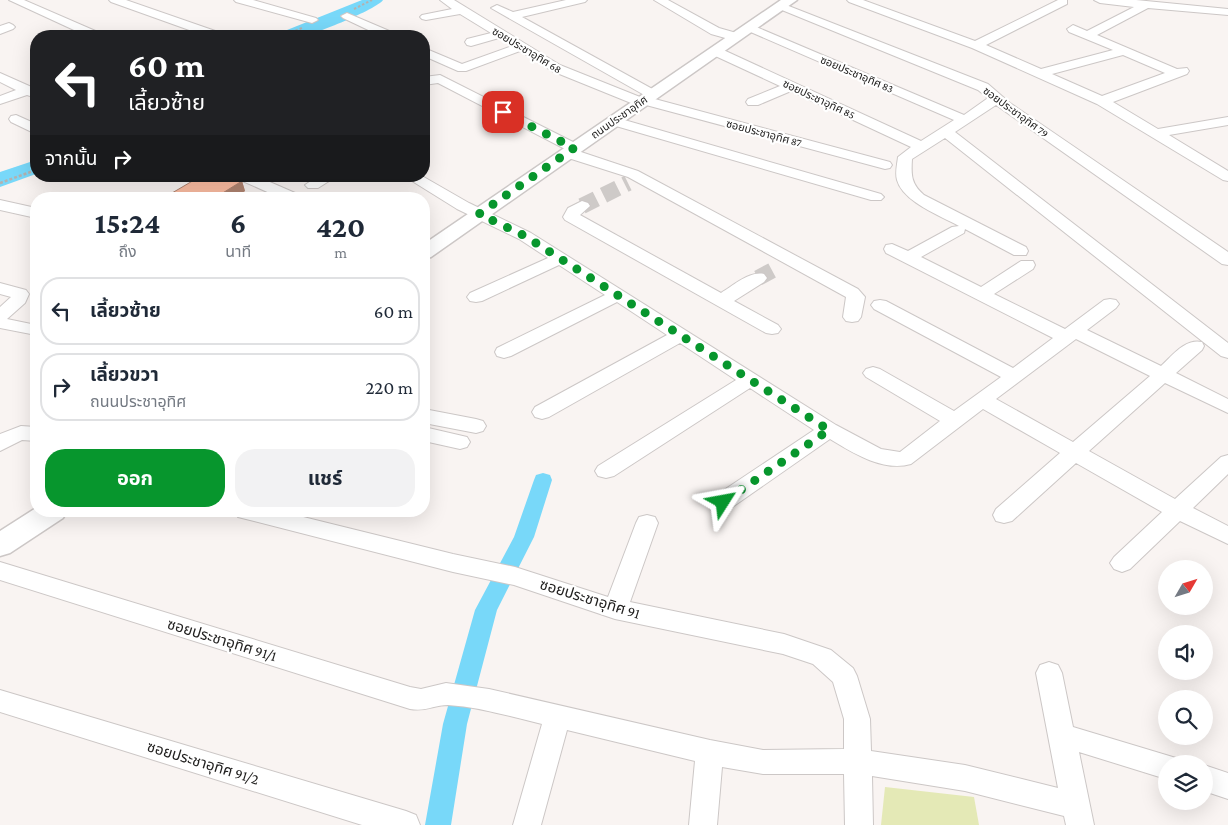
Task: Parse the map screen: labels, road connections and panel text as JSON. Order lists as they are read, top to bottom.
{
  "streets": {
    "main road": ["ถนนประชาอุทิศ"],
    "street": [
      "ซอยประชาอุทิศ 68",
      "ซอยประชาอุทิศ 83",
      "ซอยประชาอุทิศ 85",
      "ซอยประชาอุทิศ 79",
      "ซอยประชาอุทิศ 87",
      "ซอยประชาอุทิศ 91",
      "ซอยประชาอุทิศ 91/1",
      "ซอยประชาอุทิศ 91/2"
    ]
  },
  "crossings": [
    ["ซอยประชาอุทิศ 68", "ถนนประชาอุทิศ"],
    ["ซอยประชาอุทิศ 68", "ซอยประชาอุทิศ 87"],
    ["ซอยประชาอุทิศ 83", "ถนนประชาอุทิศ"],
    ["ซอยประชาอุทิศ 85", "ถนนประชาอุทิศ"],
    ["ซอยประชาอุทิศ 79", "ถนนประชาอุทิศ"],
    ["ถนนประชาอุทิศ", "ซอยประชาอุทิศ 87"]
  ],
  "north": "top right",
  "page": {
    "turn": ["60 m", "เลี้ยวซ้าย"],
    "then": "จากนั้น",
    "eta": [
      "15:24",
      "ถึง",
      "6",
      "นาที",
      "420",
      "m"
    ],
    "list": [
      {
        "name": "เลี้ยวซ้าย",
        "value": "60 m"
      },
      {
        "name": "เลี้ยวขวา",
        "note": "ถนนประชาอุทิศ",
        "value": "220 m"
      }
    ],
    "buttons": ["ออก", "แชร์"]
  }
}
